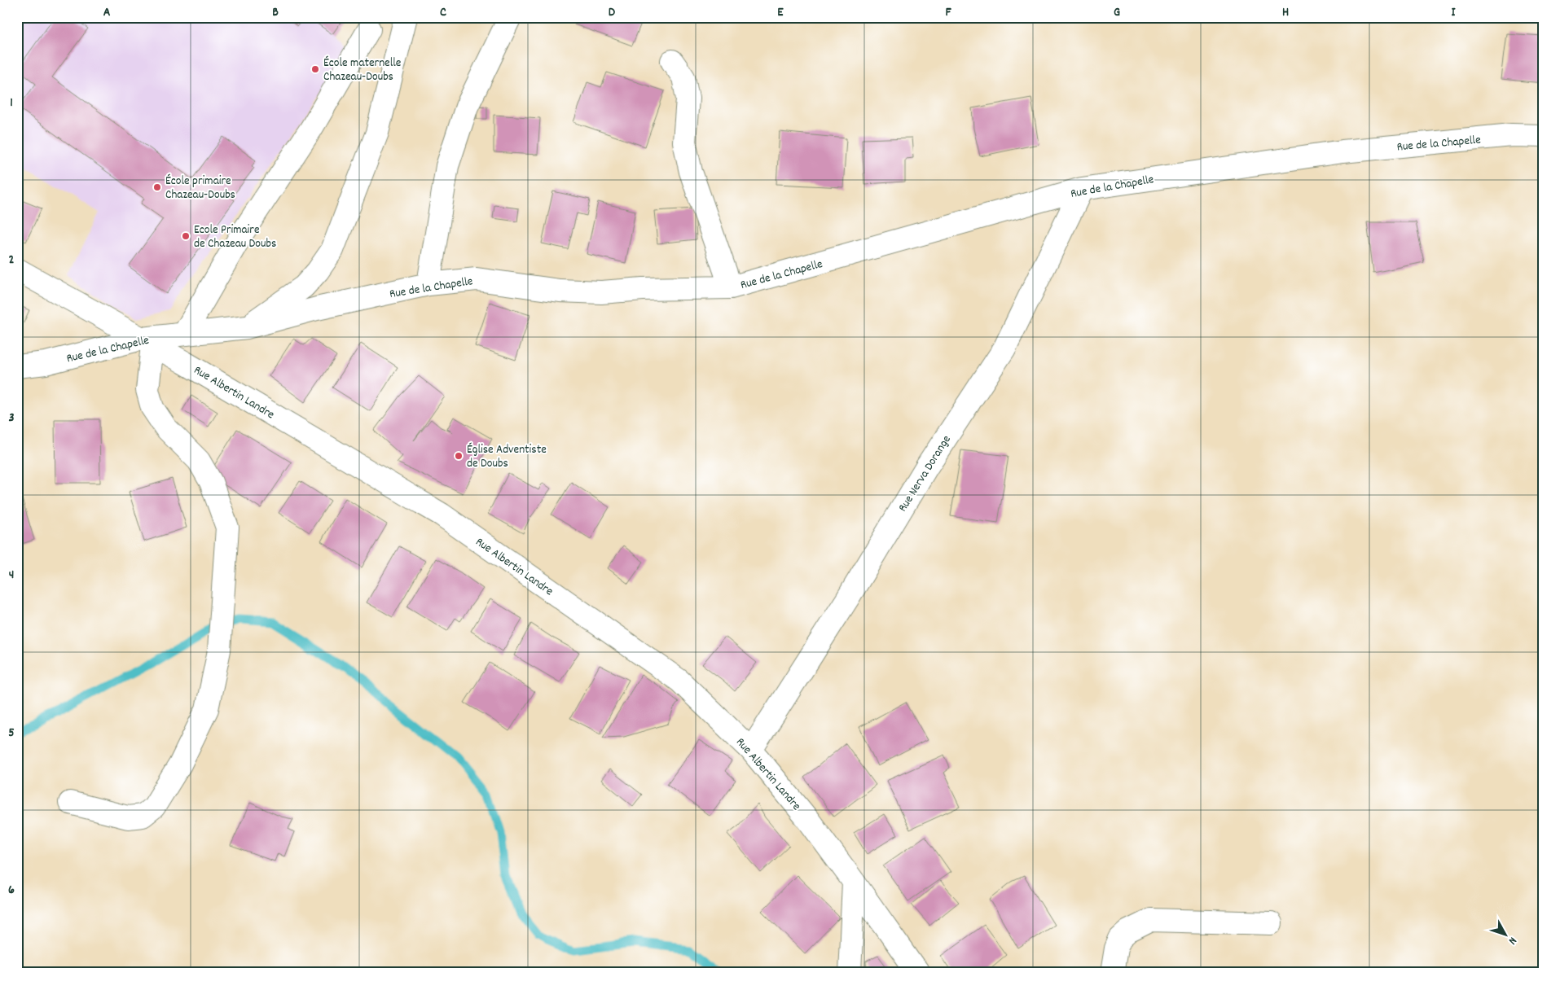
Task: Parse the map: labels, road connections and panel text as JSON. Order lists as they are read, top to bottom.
{
  "streets": {
    "street": ["Rue de la Chapelle", "Rue Albertin Landre", "Rue Nerva Dorange"]
  },
  "crossings": [
    ["Rue de la Chapelle", "Rue Albertin Landre"],
    ["Rue de la Chapelle", "Rue Nerva Dorange"],
    ["Rue Albertin Landre", "Rue Nerva Dorange"]
  ],
  "places": [
    "École maternelle Chazeau-Doubs",
    "École primaire Chazeau-Doubs",
    "Ecole Primaire de Chazeau Doubs",
    "Église Adventiste de Doubs"
  ],
  "north": "bottom right",
  "grid": {
    "columns": [
      "A",
      "B",
      "C",
      "D",
      "E",
      "F",
      "G",
      "H",
      "I"
    ],
    "rows": [
      "1",
      "2",
      "3",
      "4",
      "5",
      "6"
    ]
  }
}
